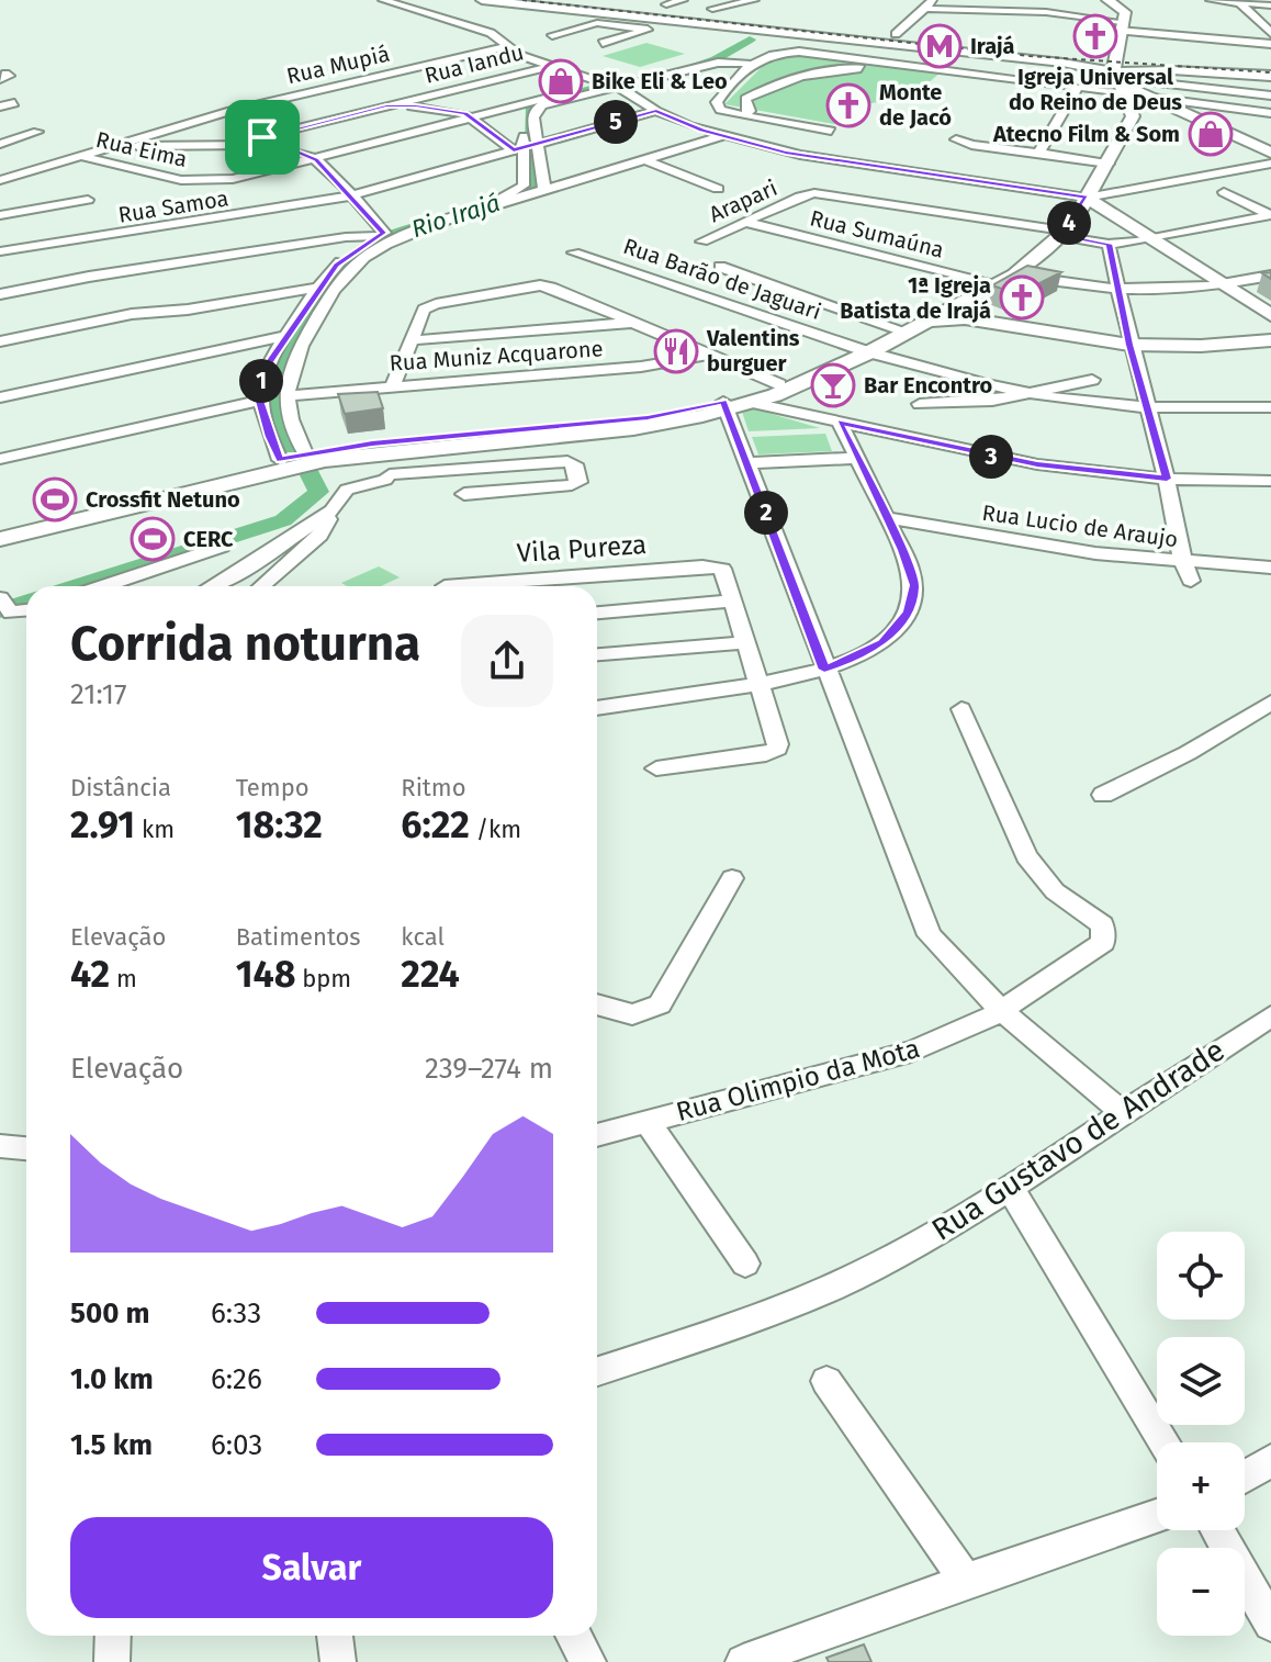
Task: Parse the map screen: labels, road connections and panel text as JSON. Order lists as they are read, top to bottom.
{
  "streets": {
    "street": [
      "Rua Iandu",
      "Rua Mupiá",
      "Rua Eima",
      "Arapari",
      "Rua Samoa",
      "Rua Sumaúna",
      "Rua Barão de Jaguari",
      "Rua Muniz Acquarone",
      "Rua Lucio de Araujo",
      "Vila Pureza",
      "Rua Olimpio da Mota",
      "Rua Gustavo de Andrade"
    ]
  },
  "crossings": [
    ["Rua Mupiá", "Rua Eima"],
    ["Arapari", "Rua Sumaúna"]
  ],
  "water": ["Rio Irajá"],
  "places": {
    "church": ["Igreja Universal do Reino de Deus", "Monte de Jacó", "1ª Igreja Batista de Irajá"],
    "metro station": ["Irajá"],
    "shop": ["Bike Eli & Leo", "Atecno Film & Som"],
    "restaurant": ["Valentins burguer"],
    "bar": ["Bar Encontro"],
    "sports": ["Crossfit Netuno", "CERC"]
  },
  "page": {
    "pins": [
      "5",
      "4",
      "1",
      "3",
      "2"
    ],
    "heading": ["Corrida noturna", "21:17"],
    "stats": [
      ["Distância", "2.91 km"],
      ["Tempo", "18:32"],
      ["Ritmo", "6:22 /km"],
      ["Elevação", "42 m"],
      ["Batimentos", "148 bpm"],
      ["kcal", "224"]
    ],
    "chart": ["Elevação", "239–274 m"],
    "map_buttons": ["+", "−"],
    "list": [
      {
        "name": "500 m",
        "note": "6:33"
      },
      {
        "name": "1.0 km",
        "note": "6:26"
      },
      {
        "name": "1.5 km",
        "note": "6:03"
      }
    ],
    "buttons": "Salvar"
  }
}
